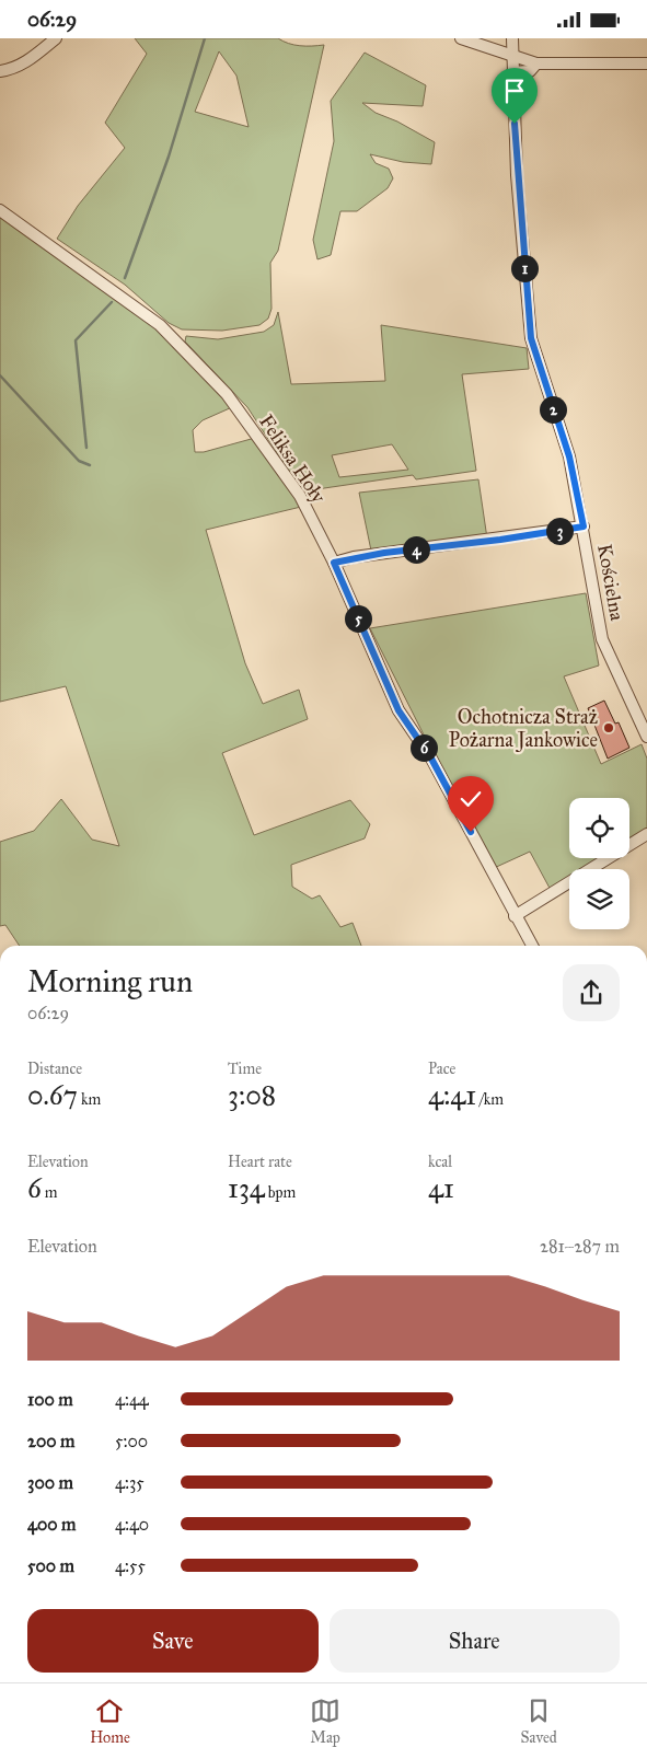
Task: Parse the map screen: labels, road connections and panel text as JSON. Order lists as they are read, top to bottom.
{
  "streets": {
    "street": ["Feliksa Hoły", "Kościelna"]
  },
  "places": ["Ochotnicza Straż Pożarna Jankowice"],
  "page": {
    "status": "06:29",
    "pins": [
      "1",
      "2",
      "3",
      "4",
      "5",
      "6"
    ],
    "heading": ["Morning run", "06:29"],
    "stats": [
      ["Distance", "0.67 km"],
      ["Time", "3:08"],
      ["Pace", "4:41 /km"],
      ["Elevation", "6 m"],
      ["Heart rate", "134 bpm"],
      ["kcal", "41"]
    ],
    "chart": ["Elevation", "281–287 m"],
    "list": [
      {
        "name": "100 m",
        "note": "4:44"
      },
      {
        "name": "200 m",
        "note": "5:00"
      },
      {
        "name": "300 m",
        "note": "4:35"
      },
      {
        "name": "400 m",
        "note": "4:40"
      },
      {
        "name": "500 m",
        "note": "4:55"
      }
    ],
    "buttons": ["Save", "Share"],
    "tabs": ["Home", "Map", "Saved"]
  }
}
